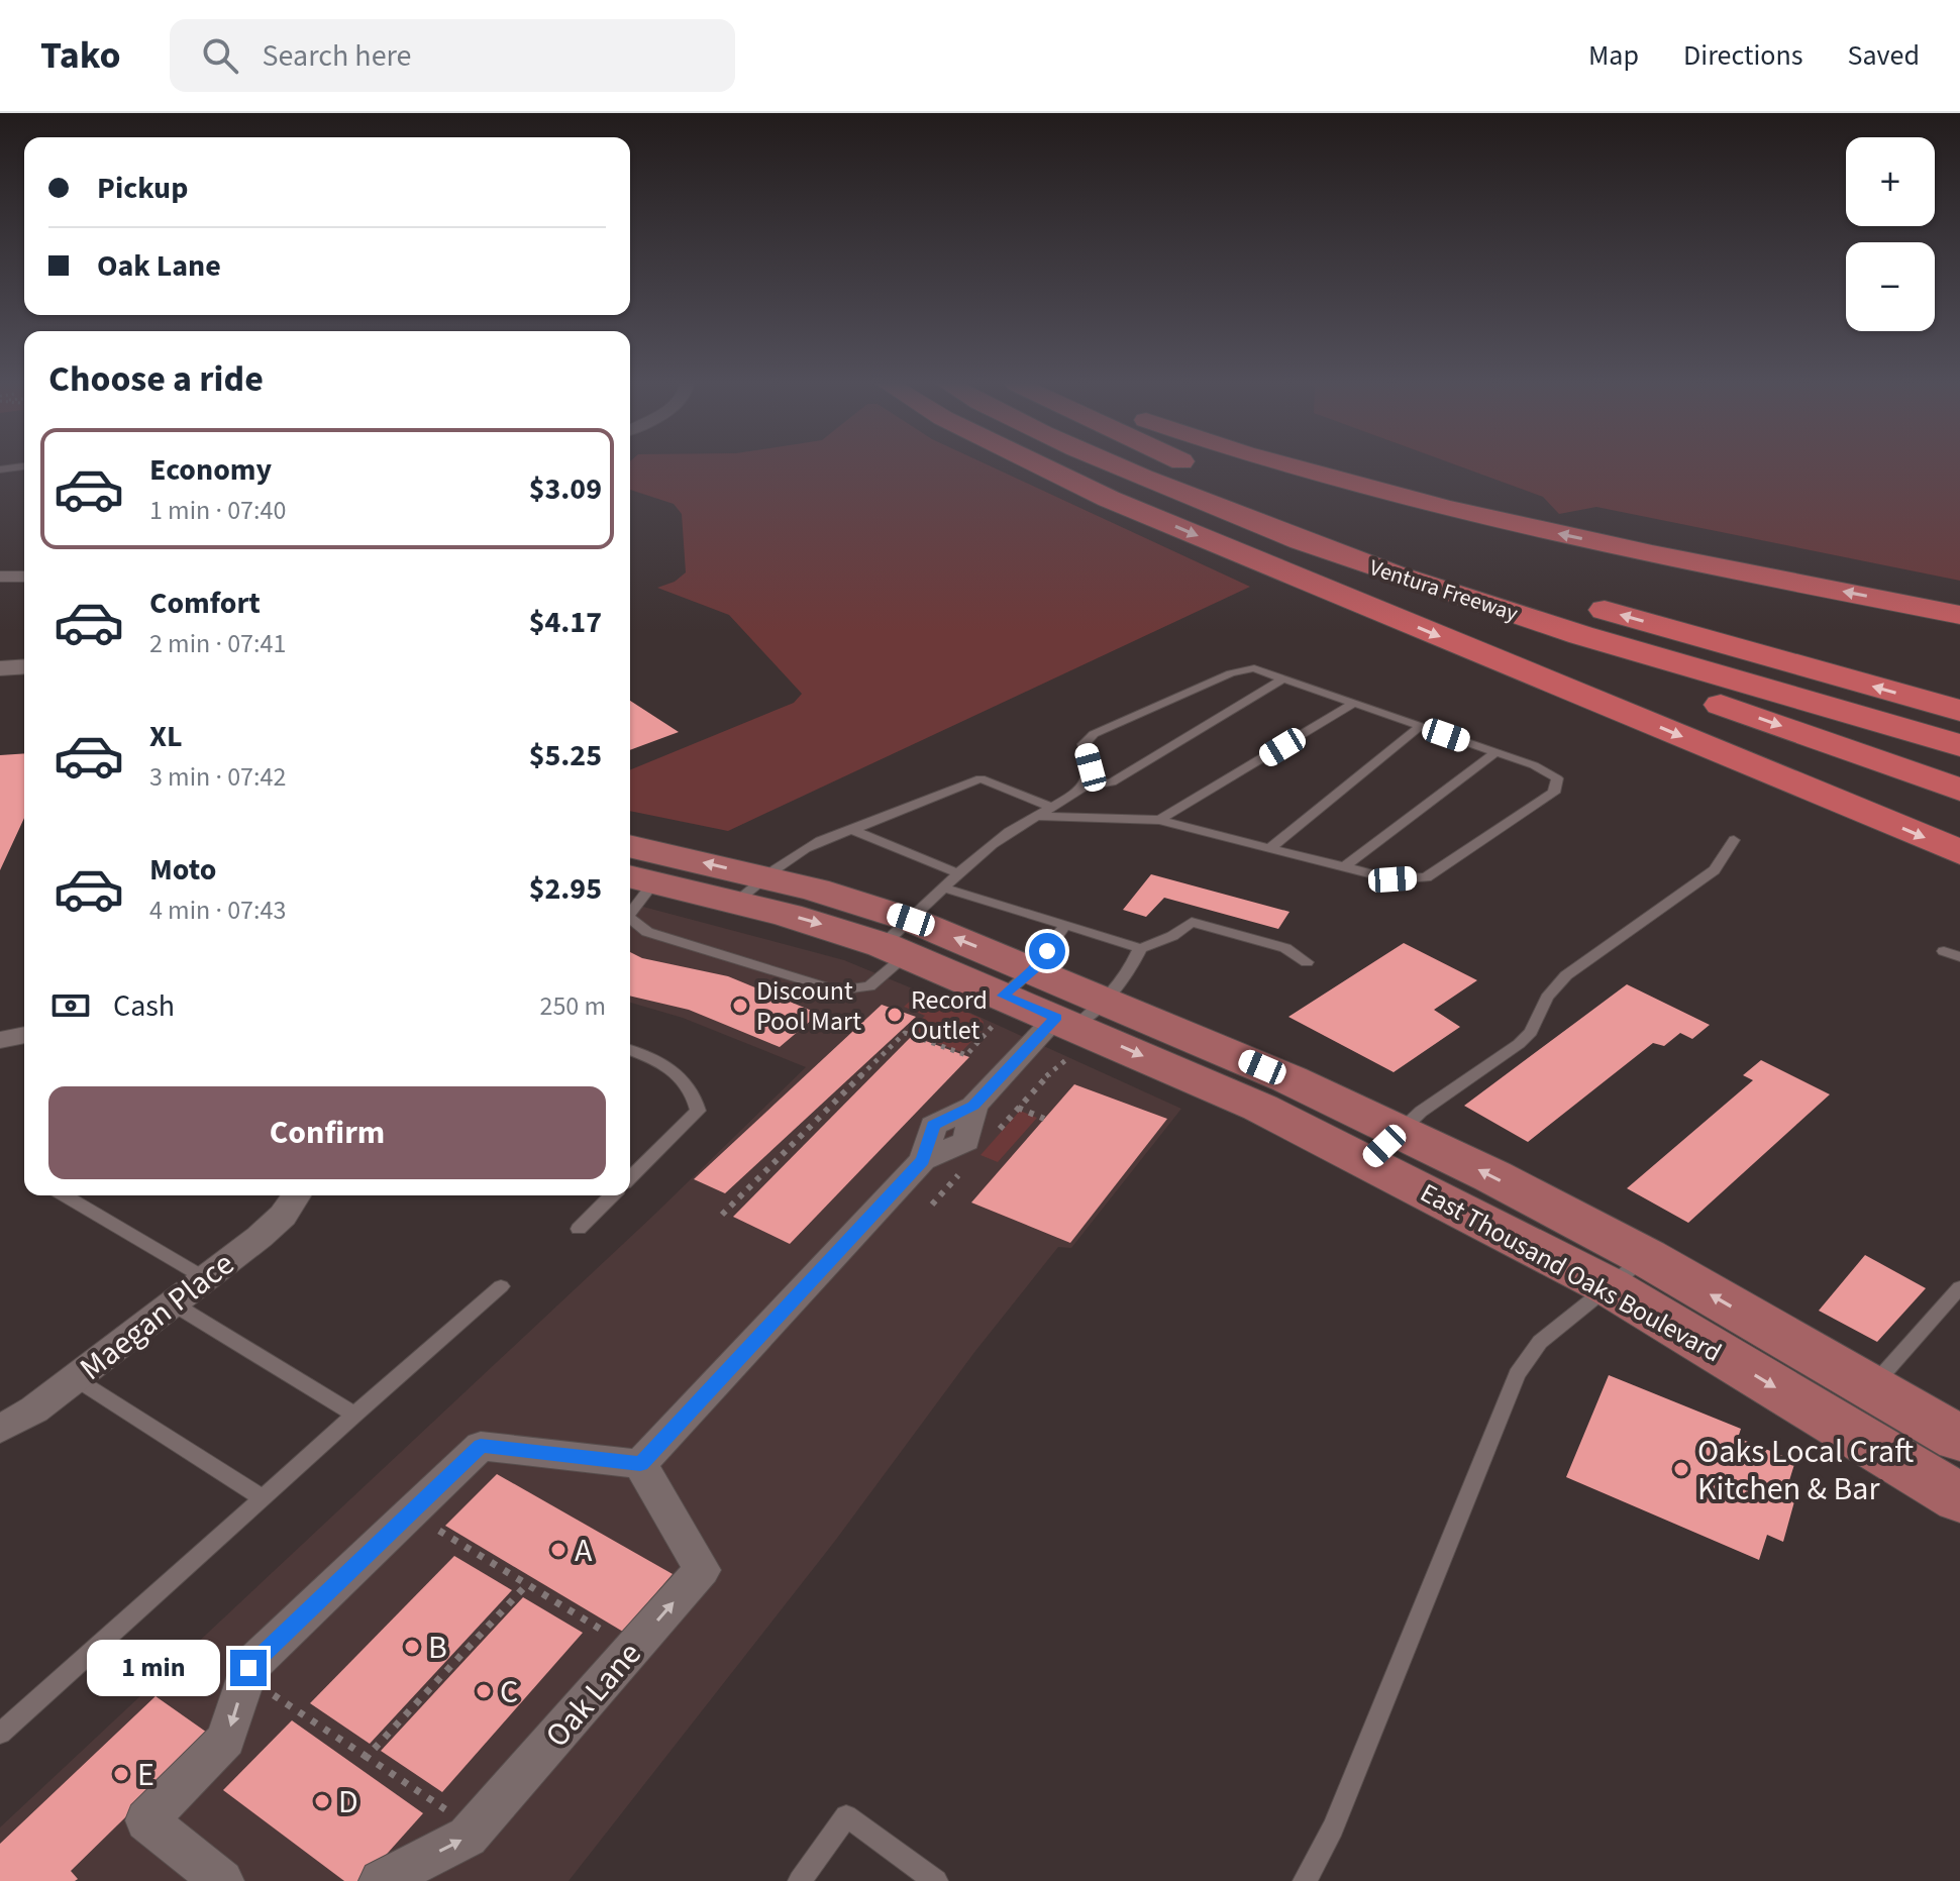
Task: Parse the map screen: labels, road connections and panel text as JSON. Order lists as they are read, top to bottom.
{
  "streets": {
    "highway": ["Ventura Freeway"],
    "main road": ["East Thousand Oaks Boulevard"],
    "street": ["Maegan Place", "Oak Lane"]
  },
  "one_way": ["Oak Lane"],
  "places": [
    "Discount Pool Mart",
    "Record Outlet",
    "Oaks Local Craft Kitchen & Bar",
    "A",
    "B",
    "C",
    "E",
    "D"
  ],
  "page": {
    "header": "Tako",
    "search": "Search here",
    "nav": ["Map", "Directions", "Saved"],
    "map_buttons": ["+", "−"],
    "banner": ["Pickup", "Oak Lane"],
    "heading": "Choose a ride",
    "list": [
      {
        "name": "Economy",
        "note": "1 min · 07:40",
        "value": "$3.09"
      },
      {
        "name": "Comfort",
        "note": "2 min · 07:41",
        "value": "$4.17"
      },
      {
        "name": "XL",
        "note": "3 min · 07:42",
        "value": "$5.25"
      },
      {
        "name": "Moto",
        "note": "4 min · 07:43",
        "value": "$2.95"
      }
    ],
    "pay": ["Cash", "250 m"],
    "buttons": "Confirm",
    "bubble": "1 min"
  }
}
